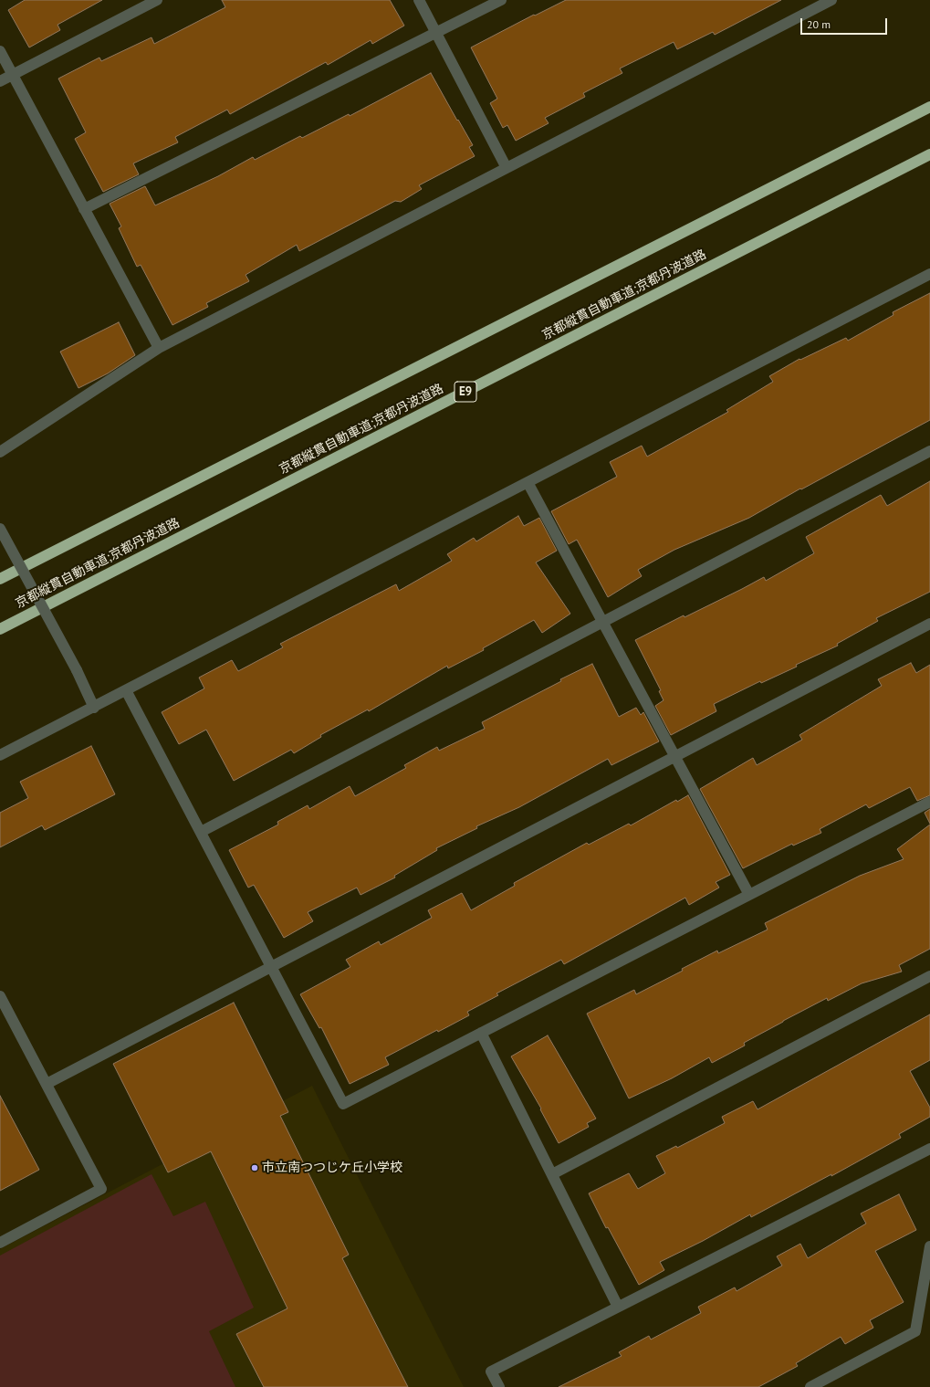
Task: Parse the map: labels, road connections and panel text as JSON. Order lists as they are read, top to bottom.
{
  "streets": {
    "highway": ["京都縦貫自動車道;京都丹波道路", "E9"]
  },
  "places": ["市立南つつじケ丘小学校"],
  "scale_bar": "20 m"
}
